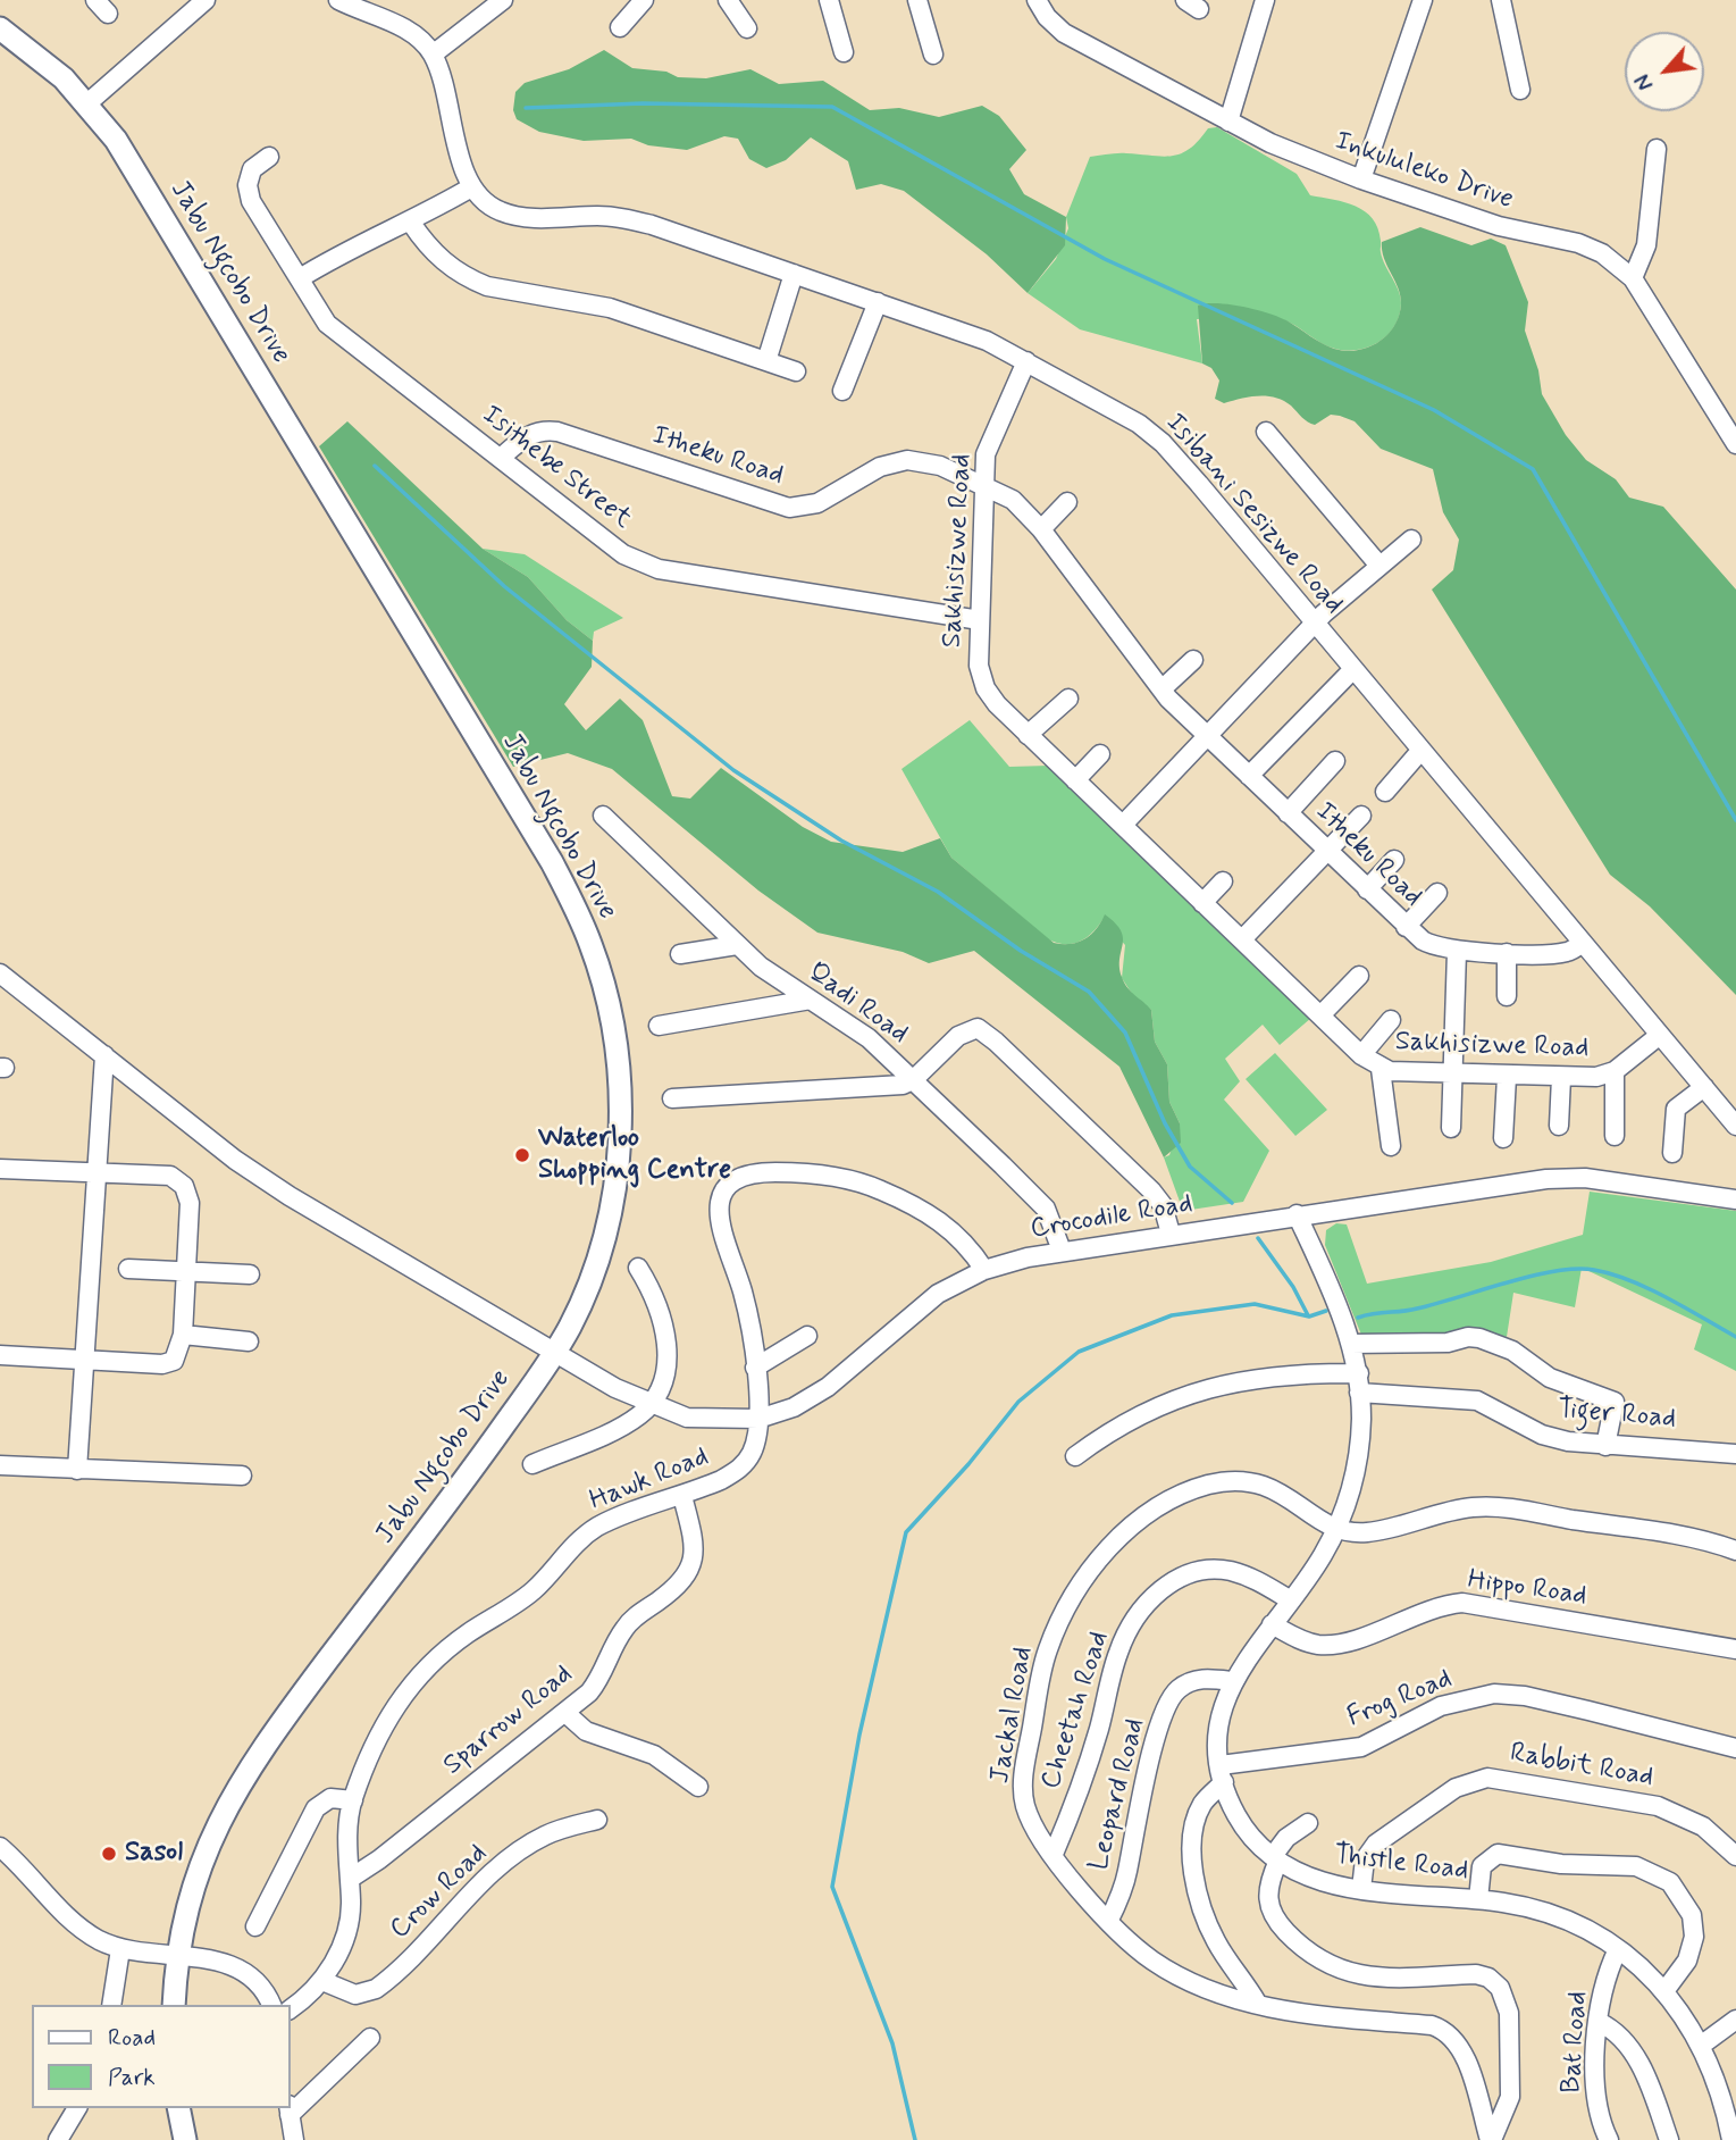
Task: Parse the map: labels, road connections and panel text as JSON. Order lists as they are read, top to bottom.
{
  "streets": {
    "main road": ["Jabu Ngcobo Drive"],
    "street": [
      "Inkululeko Drive",
      "Itheku Road",
      "Isithebe Street",
      "Isibani Sesizwe Road",
      "Sakhisizwe Road",
      "Qadi Road",
      "Crocodile Road",
      "Tiger Road",
      "Hawk Road",
      "Hippo Road",
      "Frog Road",
      "Cheetah Road",
      "Jackal Road",
      "Sparrow Road",
      "Rabbit Road",
      "Leopard Road",
      "Thistle Road",
      "Crow Road",
      "Bat Road"
    ]
  },
  "crossings": [
    ["Jabu Ngcobo Drive", "Crocodile Road"],
    ["Itheku Road", "Isithebe Street"],
    ["Itheku Road", "Isibani Sesizwe Road"],
    ["Itheku Road", "Sakhisizwe Road"],
    ["Isithebe Street", "Sakhisizwe Road"],
    ["Isibani Sesizwe Road", "Sakhisizwe Road"],
    ["Qadi Road", "Crocodile Road"],
    ["Crocodile Road", "Hawk Road"],
    ["Crocodile Road", "Thistle Road"],
    ["Tiger Road", "Thistle Road"],
    ["Hawk Road", "Sparrow Road"],
    ["Hawk Road", "Crow Road"],
    ["Hippo Road", "Thistle Road"],
    ["Frog Road", "Thistle Road"],
    ["Cheetah Road", "Jackal Road"],
    ["Cheetah Road", "Thistle Road"],
    ["Jackal Road", "Leopard Road"],
    ["Jackal Road", "Thistle Road"],
    ["Rabbit Road", "Thistle Road"],
    ["Leopard Road", "Thistle Road"],
    ["Thistle Road", "Bat Road"]
  ],
  "places": ["Waterloo Shopping Centre", "Sasol"],
  "legend": ["Road", "Park"],
  "north": "bottom left"
}
